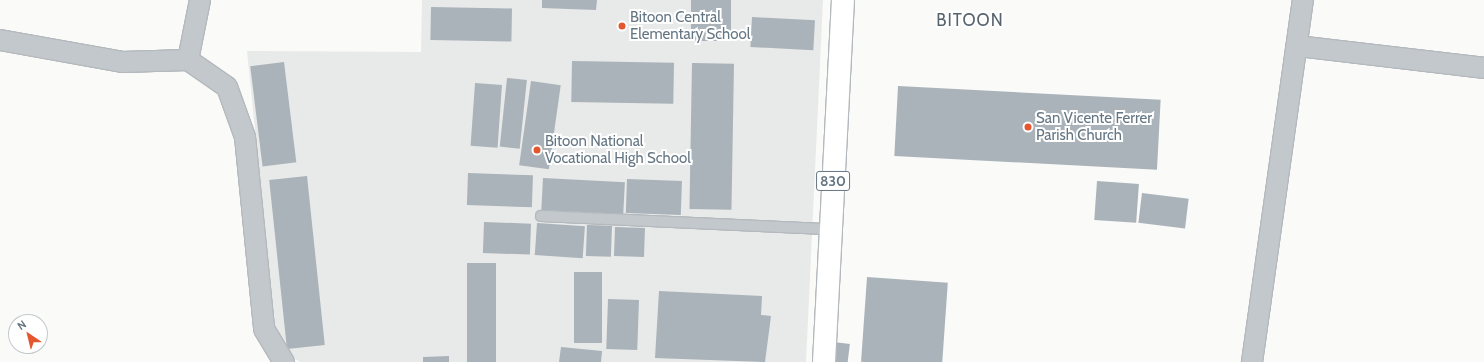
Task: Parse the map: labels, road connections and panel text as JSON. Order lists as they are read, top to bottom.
{
  "streets": {
    "highway": ["830"]
  },
  "districts": ["BITOON"],
  "places": ["Bitoon Central Elementary School", "San Vicente Ferrer Parish Church", "Bitoon National Vocational High School"],
  "north": "top left"
}
